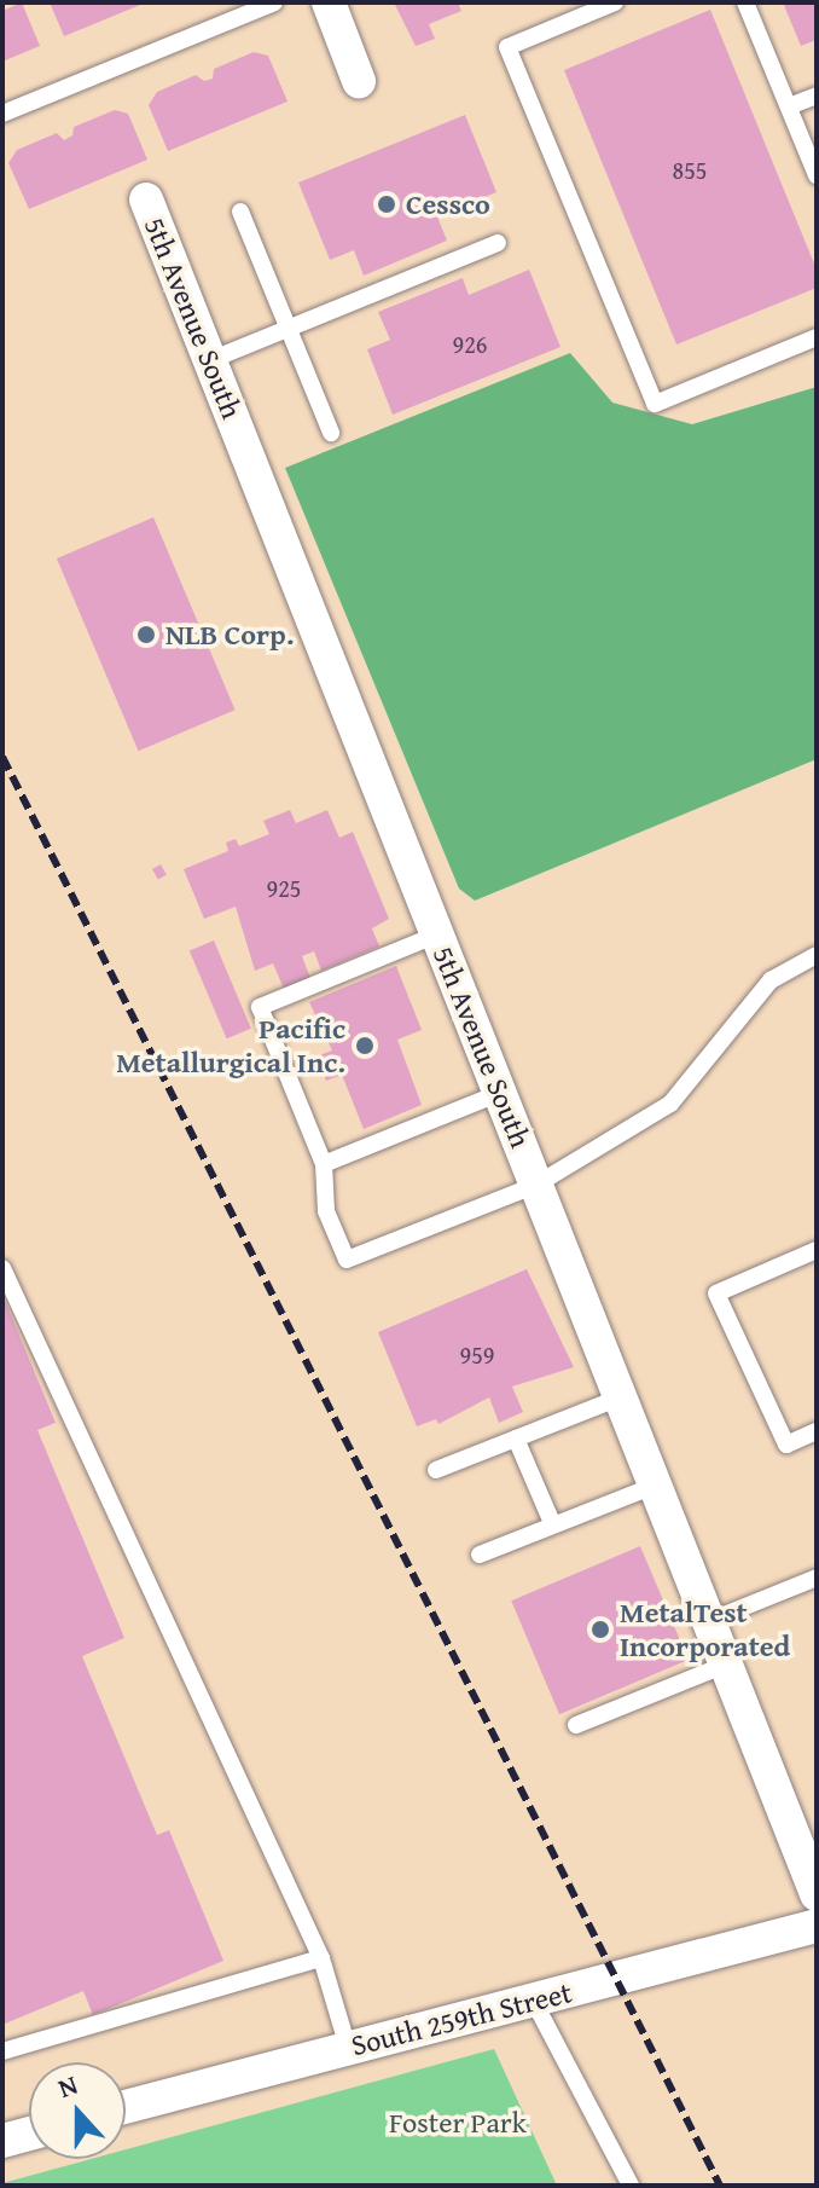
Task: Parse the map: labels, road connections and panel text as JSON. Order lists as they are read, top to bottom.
{
  "streets": {
    "street": ["5th Avenue South", "South 259th Street"]
  },
  "parks": ["Foster Park"],
  "places": [
    "Cessco",
    "NLB Corp.",
    "Pacific Metallurgical Inc.",
    "MetalTest Incorporated"
  ],
  "house_numbers": [
    "855",
    "926",
    "925",
    "959"
  ],
  "north": "top"
}
